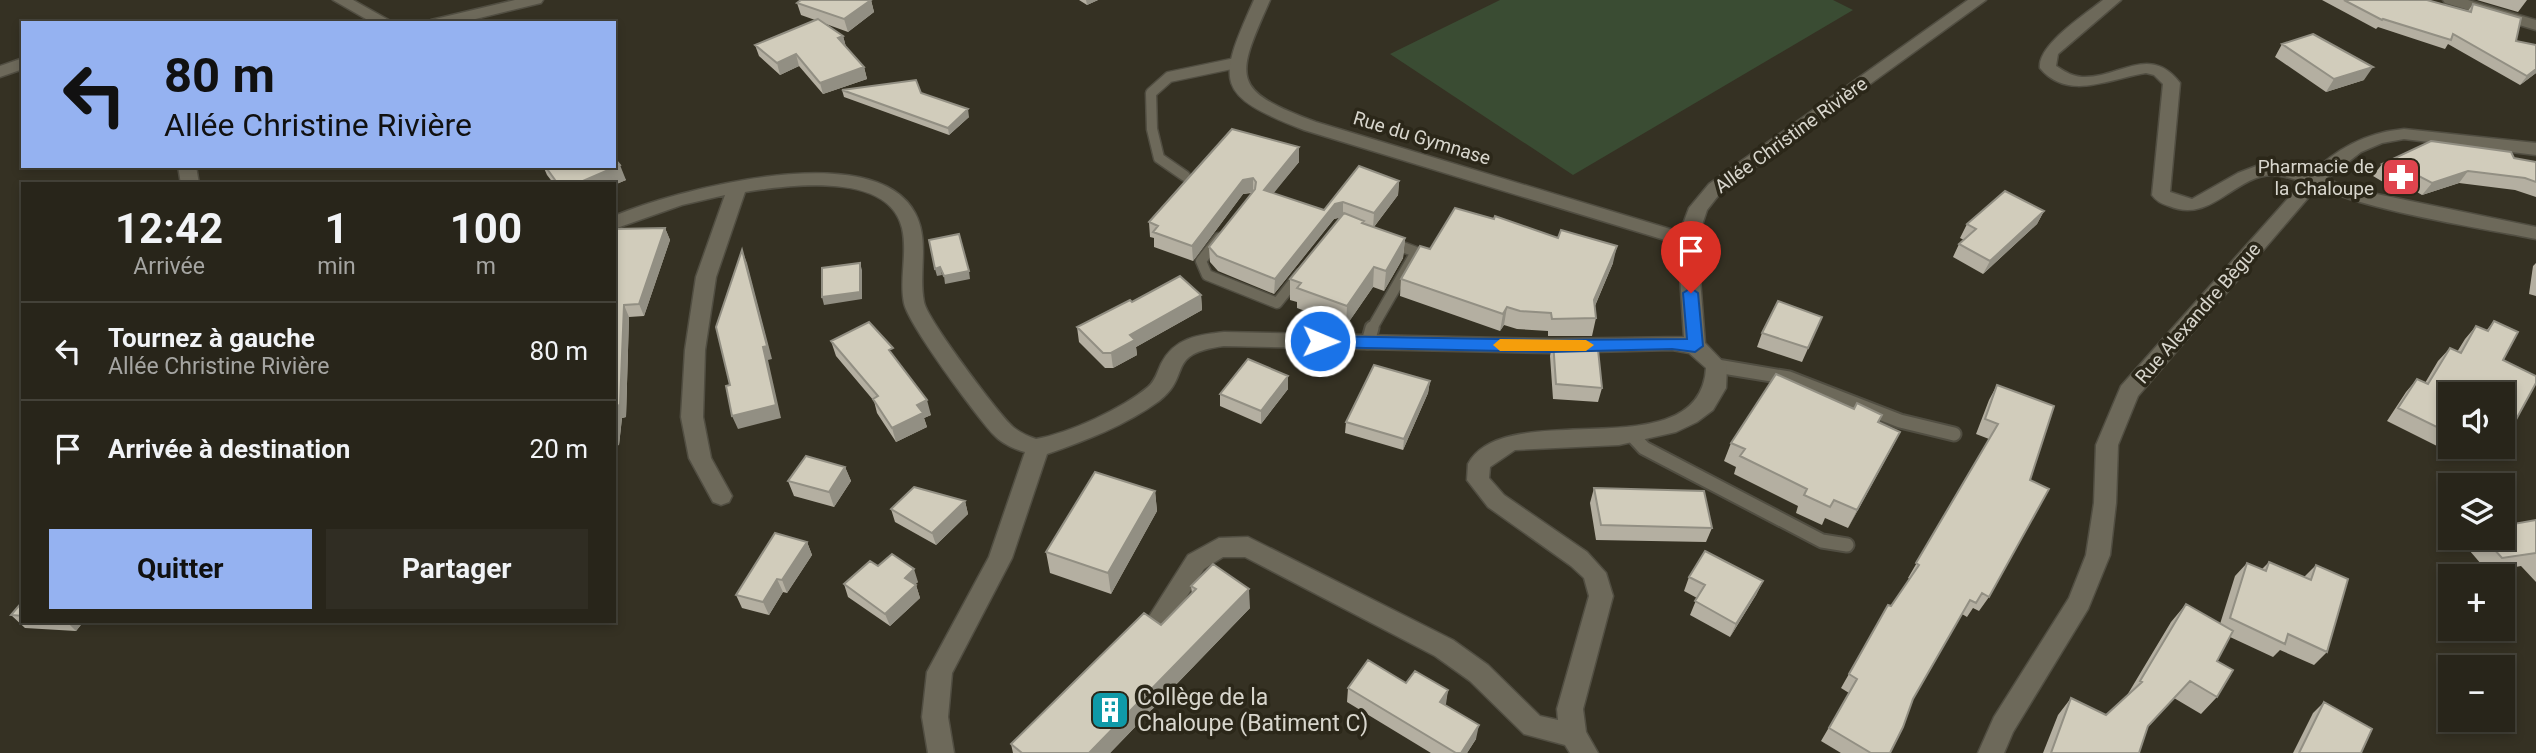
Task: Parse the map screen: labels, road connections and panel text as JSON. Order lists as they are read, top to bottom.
{
  "streets": {
    "street": ["Allée Christine Rivière", "Rue du Gymnase", "Rue Alexandre Bègue"]
  },
  "crossings": [
    ["Allée Christine Rivière", "Rue du Gymnase"]
  ],
  "places": {
    "pharmacy": ["Pharmacie de la Chaloupe"],
    "building": ["Collège de la Chaloupe (Batiment C)"]
  },
  "page": {
    "turn": ["80 m", "Allée Christine Rivière"],
    "eta": [
      "12:42",
      "Arrivée",
      "1",
      "min",
      "100",
      "m"
    ],
    "list": [
      {
        "name": "Tournez à gauche",
        "note": "Allée Christine Rivière",
        "value": "80 m"
      },
      {
        "name": "Arrivée à destination",
        "value": "20 m"
      }
    ],
    "map_buttons": ["+", "−"],
    "buttons": ["Quitter", "Partager"]
  }
}
